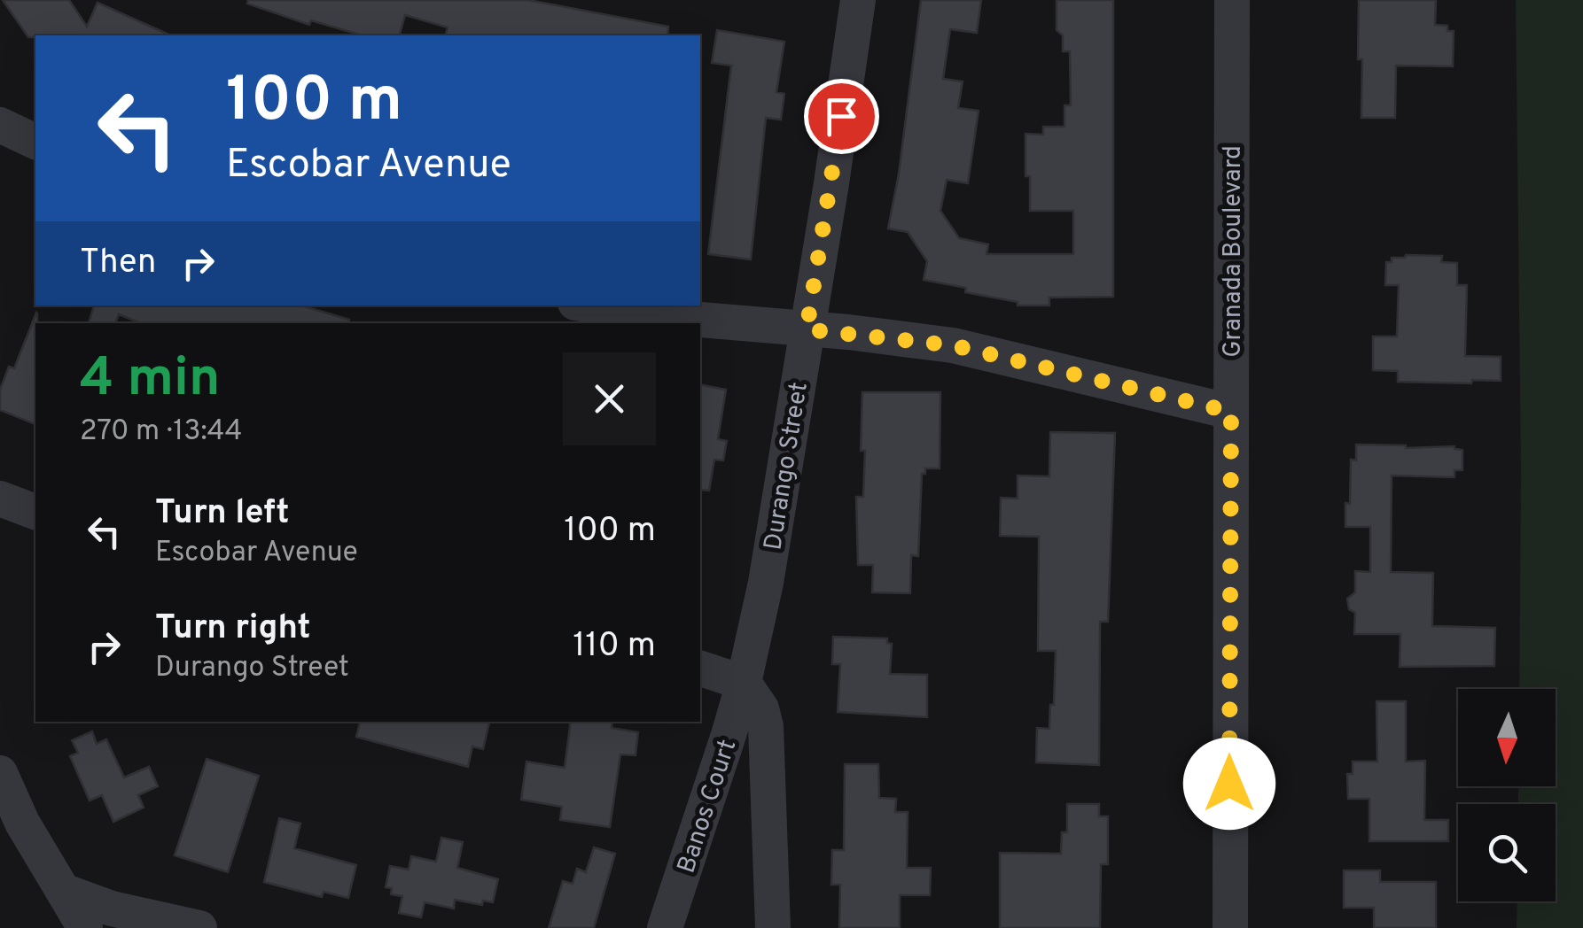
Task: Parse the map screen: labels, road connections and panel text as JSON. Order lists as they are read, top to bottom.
{
  "streets": {
    "street": ["Granada Boulevard", "Durango Street", "Banos Court"]
  },
  "crossings": [
    ["Durango Street", "Banos Court"]
  ],
  "north": "bottom",
  "page": {
    "turn": ["100 m", "Escobar Avenue"],
    "then": "Then",
    "heading": ["4 min", "270 m · 13:44"],
    "list": [
      {
        "name": "Turn left",
        "note": "Escobar Avenue",
        "value": "100 m"
      },
      {
        "name": "Turn right",
        "note": "Durango Street",
        "value": "110 m"
      }
    ]
  }
}
